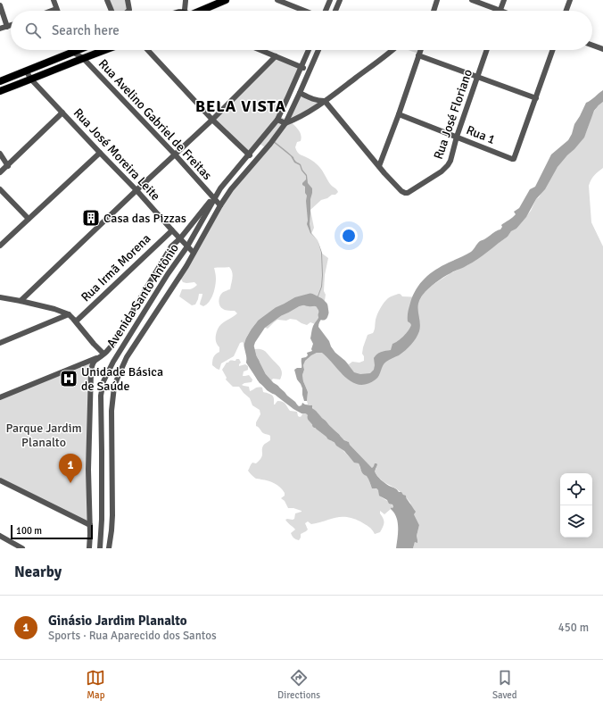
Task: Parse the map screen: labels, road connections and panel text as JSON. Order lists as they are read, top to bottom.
{
  "streets": {
    "street": [
      "Rua José Floriano",
      "Rua Avelino Gabriel de Freitas",
      "Rua 1",
      "Rua José Moreira Leite",
      "Rua Irmã Morena",
      "Avenida Santo Antônio"
    ]
  },
  "crossings": [
    ["Rua José Floriano", "Rua 1"],
    ["Rua Avelino Gabriel de Freitas", "Avenida Santo Antônio"],
    ["Rua José Moreira Leite", "Rua Irmã Morena"],
    ["Rua José Moreira Leite", "Avenida Santo Antônio"]
  ],
  "districts": ["BELA VISTA"],
  "parks": ["Parque Jardim Planalto"],
  "places": {
    "building": ["Casa das Pizzas"],
    "hospital": ["Unidade Básica de Saúde"]
  },
  "scale_bar": "100 m",
  "page": {
    "search": "Search here",
    "pins": "1",
    "scale": "100 m",
    "heading": "Nearby",
    "list": [
      {
        "mark": "1",
        "name": "Ginásio Jardim Planalto",
        "note": "Sports · Rua Aparecido dos Santos",
        "value": "450 m"
      }
    ],
    "nav": ["Map", "Directions", "Saved"]
  }
}
